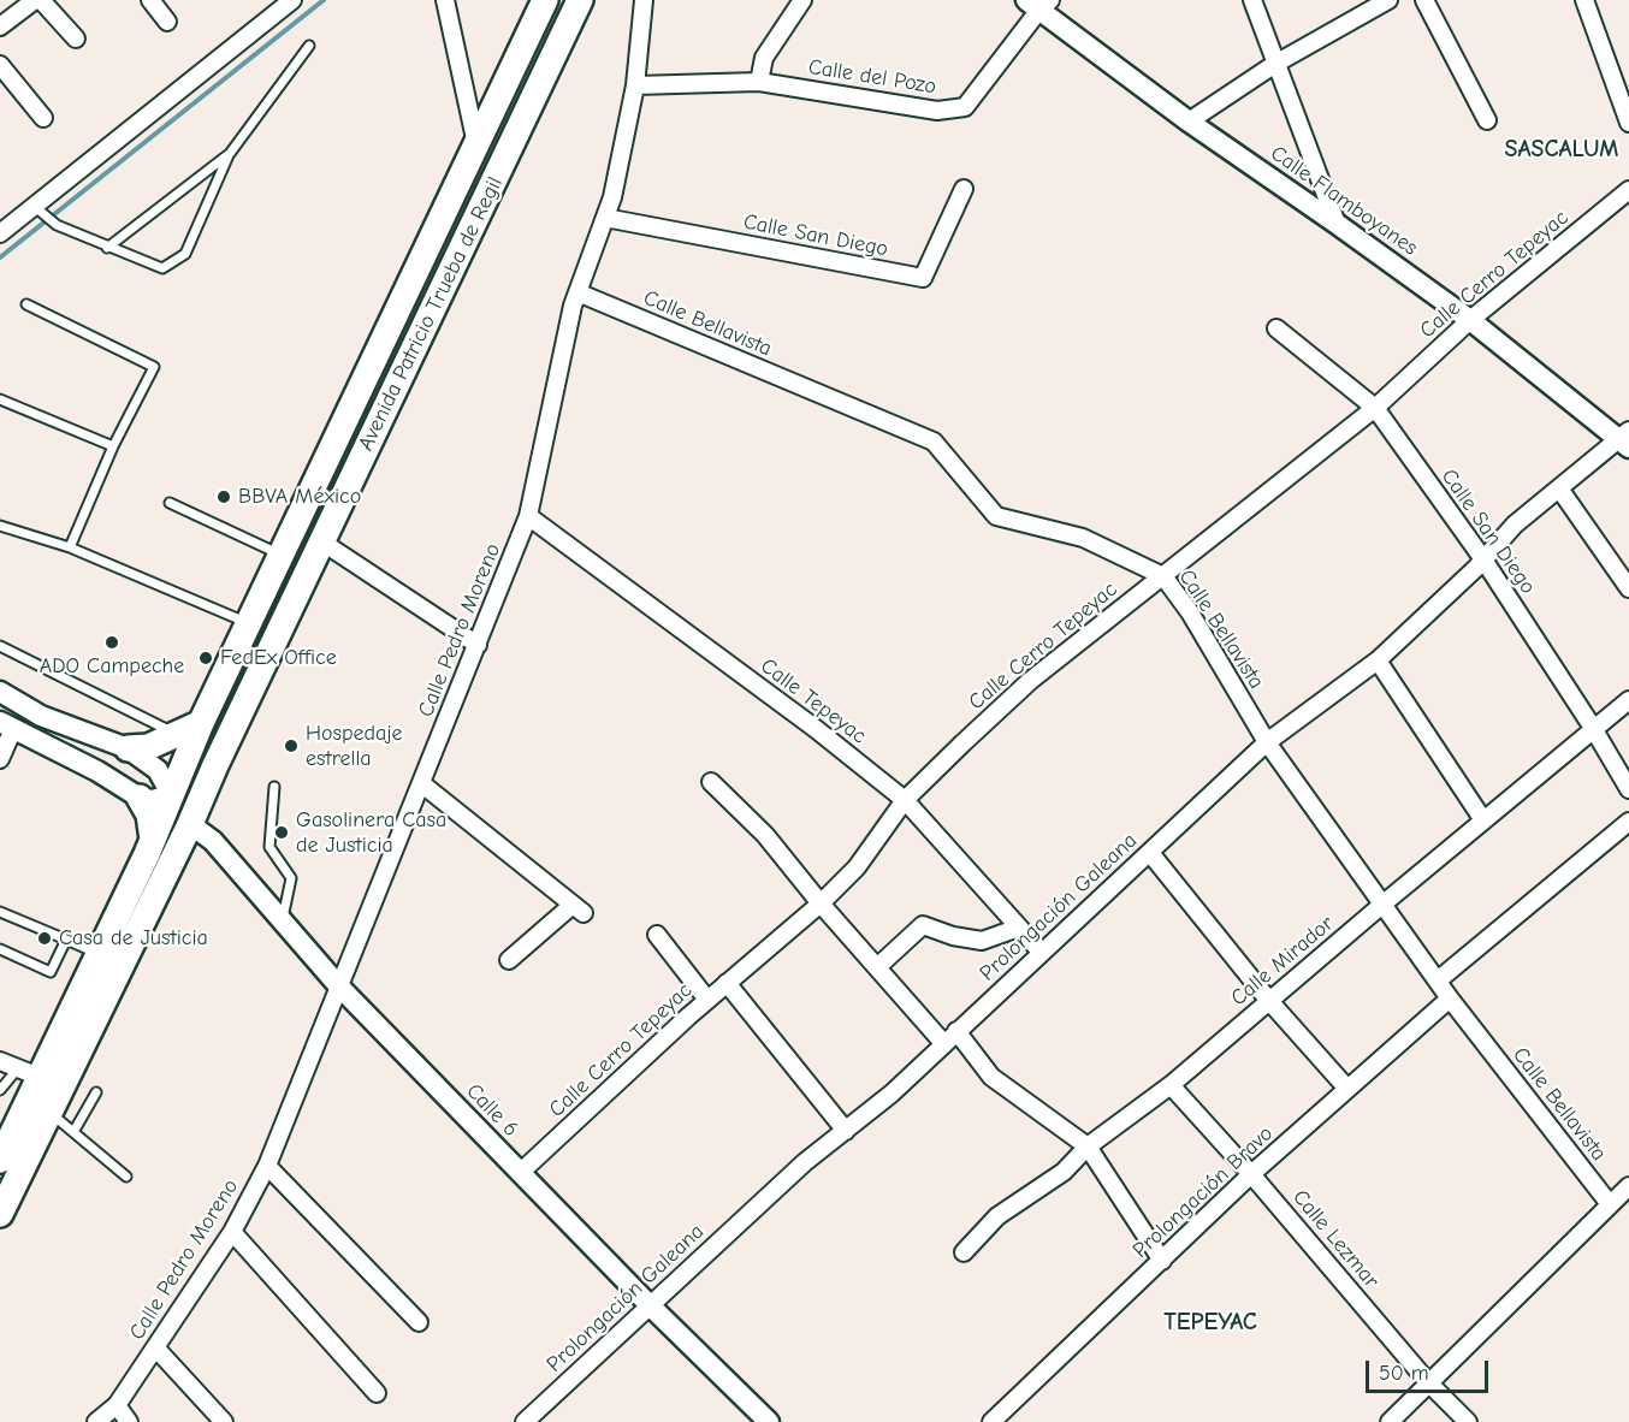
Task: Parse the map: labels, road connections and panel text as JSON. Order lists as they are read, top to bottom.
{
  "streets": {
    "main road": ["Avenida Patricio Trueba de Regil"],
    "street": [
      "Calle del Pozo",
      "Calle Flamboyanes",
      "Calle San Diego",
      "Calle Cerro Tepeyac",
      "Calle Bellavista",
      "Calle Pedro Moreno",
      "Calle Tepeyac",
      "Prolongación Galeana",
      "Calle Mirador",
      "Calle 6",
      "Prolongación Bravo",
      "Calle Lezmar"
    ]
  },
  "crossings": [
    ["Calle del Pozo", "Calle Flamboyanes"],
    ["Calle del Pozo", "Calle Pedro Moreno"],
    ["Calle Flamboyanes", "Calle Cerro Tepeyac"],
    ["Calle Flamboyanes", "Prolongación Galeana"],
    ["Calle San Diego", "Calle Cerro Tepeyac"],
    ["Calle San Diego", "Calle Pedro Moreno"],
    ["Calle San Diego", "Prolongación Galeana"],
    ["Calle San Diego", "Calle Mirador"],
    ["Calle Cerro Tepeyac", "Calle Bellavista"],
    ["Calle Cerro Tepeyac", "Calle Tepeyac"],
    ["Calle Cerro Tepeyac", "Calle 6"],
    ["Avenida Patricio Trueba de Regil", "Calle 6"],
    ["Calle Bellavista", "Calle Pedro Moreno"],
    ["Calle Bellavista", "Prolongación Galeana"],
    ["Calle Bellavista", "Calle Mirador"],
    ["Calle Bellavista", "Prolongación Bravo"],
    ["Calle Pedro Moreno", "Calle Tepeyac"],
    ["Calle Pedro Moreno", "Calle 6"],
    ["Calle Tepeyac", "Prolongación Galeana"],
    ["Prolongación Galeana", "Calle 6"],
    ["Calle Mirador", "Calle Lezmar"],
    ["Prolongación Bravo", "Calle Lezmar"]
  ],
  "districts": ["SASCALUM", "TEPEYAC"],
  "places": [
    "BBVA México",
    "ADO Campeche",
    "FedEx Office",
    "Hospedaje estrella",
    "Gasolinera Casa de Justicia",
    "Casa de Justicia"
  ],
  "scale_bar": "50 m"
}
